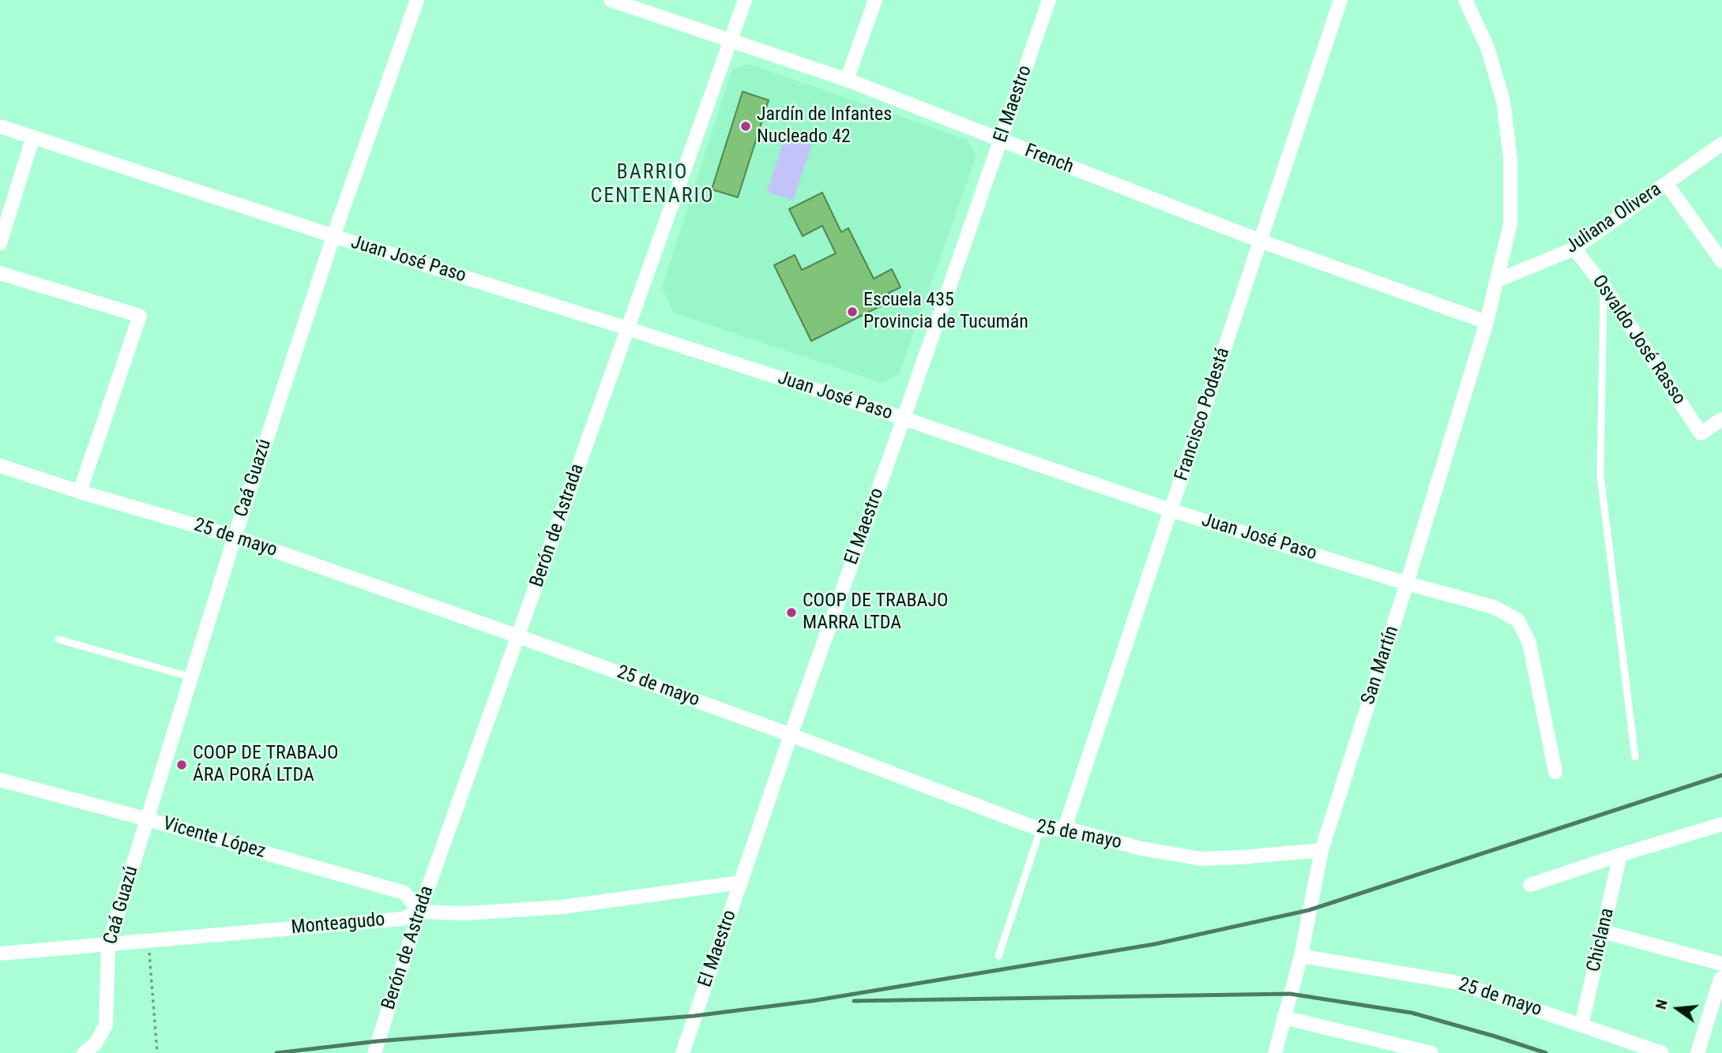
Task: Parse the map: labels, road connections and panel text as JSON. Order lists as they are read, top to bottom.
{
  "streets": {
    "street": [
      "El Maestro",
      "French",
      "Juliana Olivera",
      "Juan José Paso",
      "Osvaldo José Rasso",
      "Francisco Podestá",
      "Caá Guazú",
      "Berón de Astrada",
      "25 de mayo",
      "San Martín",
      "Vicente López",
      "Monteagudo",
      "Chiclana"
    ]
  },
  "crossings": [
    ["El Maestro", "French"],
    ["El Maestro", "Juan José Paso"],
    ["El Maestro", "25 de mayo"],
    ["El Maestro", "Monteagudo"],
    ["French", "Francisco Podestá"],
    ["French", "Berón de Astrada"],
    ["French", "San Martín"],
    ["Juliana Olivera", "Osvaldo José Rasso"],
    ["Juliana Olivera", "San Martín"],
    ["Juan José Paso", "Francisco Podestá"],
    ["Juan José Paso", "Caá Guazú"],
    ["Juan José Paso", "Berón de Astrada"],
    ["Juan José Paso", "San Martín"],
    ["Francisco Podestá", "25 de mayo"],
    ["Caá Guazú", "25 de mayo"],
    ["Caá Guazú", "Vicente López"],
    ["Caá Guazú", "Monteagudo"],
    ["Berón de Astrada", "25 de mayo"],
    ["Berón de Astrada", "Vicente López"],
    ["Berón de Astrada", "Monteagudo"],
    ["25 de mayo", "San Martín"],
    ["25 de mayo", "Chiclana"],
    ["Vicente López", "Monteagudo"]
  ],
  "districts": ["BARRIO CENTENARIO"],
  "places": [
    "Jardín de Infantes Nucleado 42",
    "Escuela 435 Provincia de Tucumán",
    "COOP DE TRABAJO MARRA LTDA",
    "COOP DE TRABAJO ÁRA PORÁ LTDA"
  ],
  "north": "left"
}
